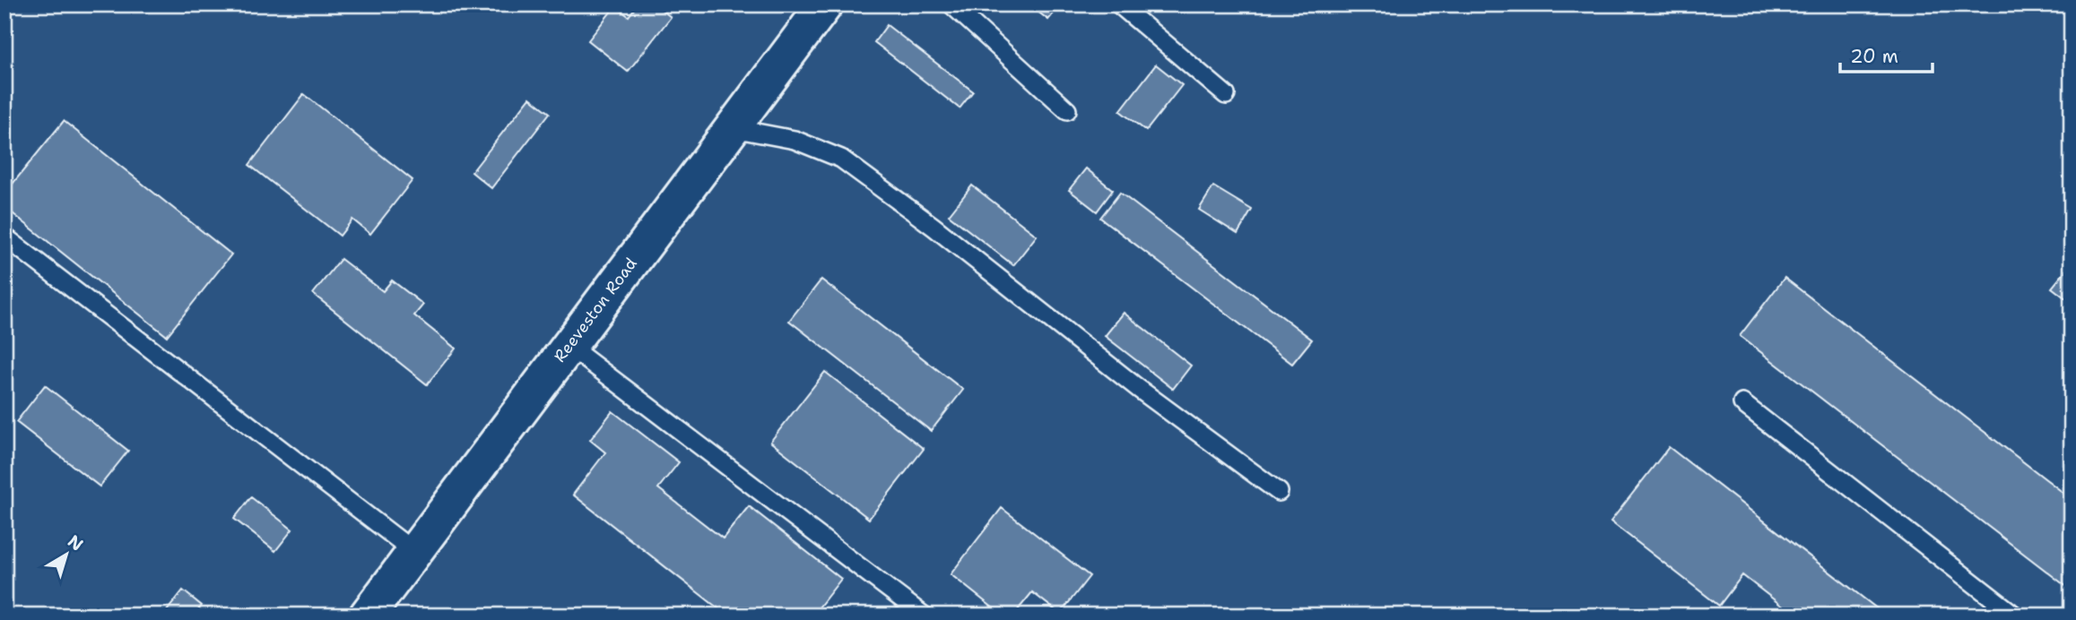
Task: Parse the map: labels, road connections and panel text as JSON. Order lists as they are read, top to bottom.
{
  "streets": {
    "street": ["Reeveston Road"]
  },
  "scale_bar": "20 m",
  "north": "top right"
}
